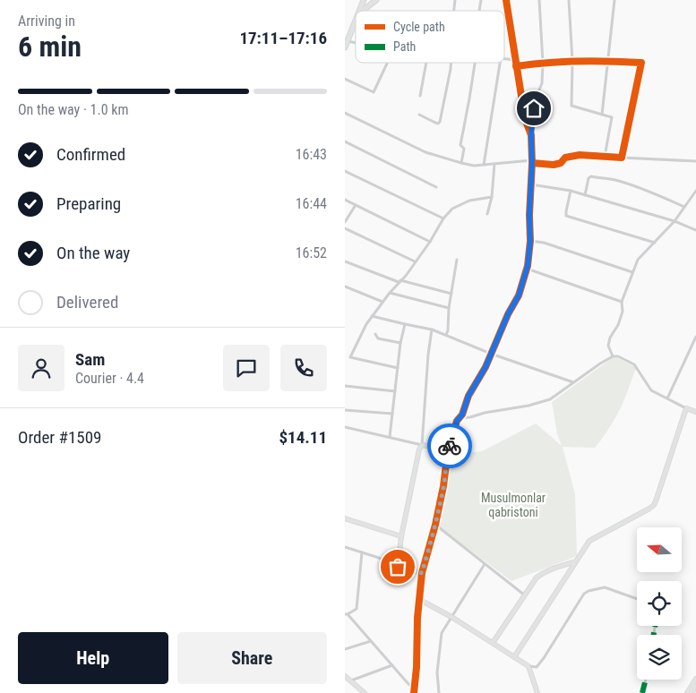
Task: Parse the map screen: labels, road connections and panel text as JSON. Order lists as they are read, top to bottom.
{
  "parks": ["Musulmonlar qabristoni"],
  "legend": ["Cycle path", "Path"],
  "north": "left",
  "page": {
    "heading": ["6 min", "Arriving in", "17:11–17:16"],
    "panel": [
      "Sam",
      "Courier · 4.4",
      "Order #1509",
      "$14.11"
    ],
    "bar": "On the way · 1.0 km",
    "list": [
      ["Confirmed", "16:43"],
      ["Preparing", "16:44"],
      ["On the way", "16:52"],
      "Delivered"
    ],
    "buttons": ["Help", "Share"]
  }
}
